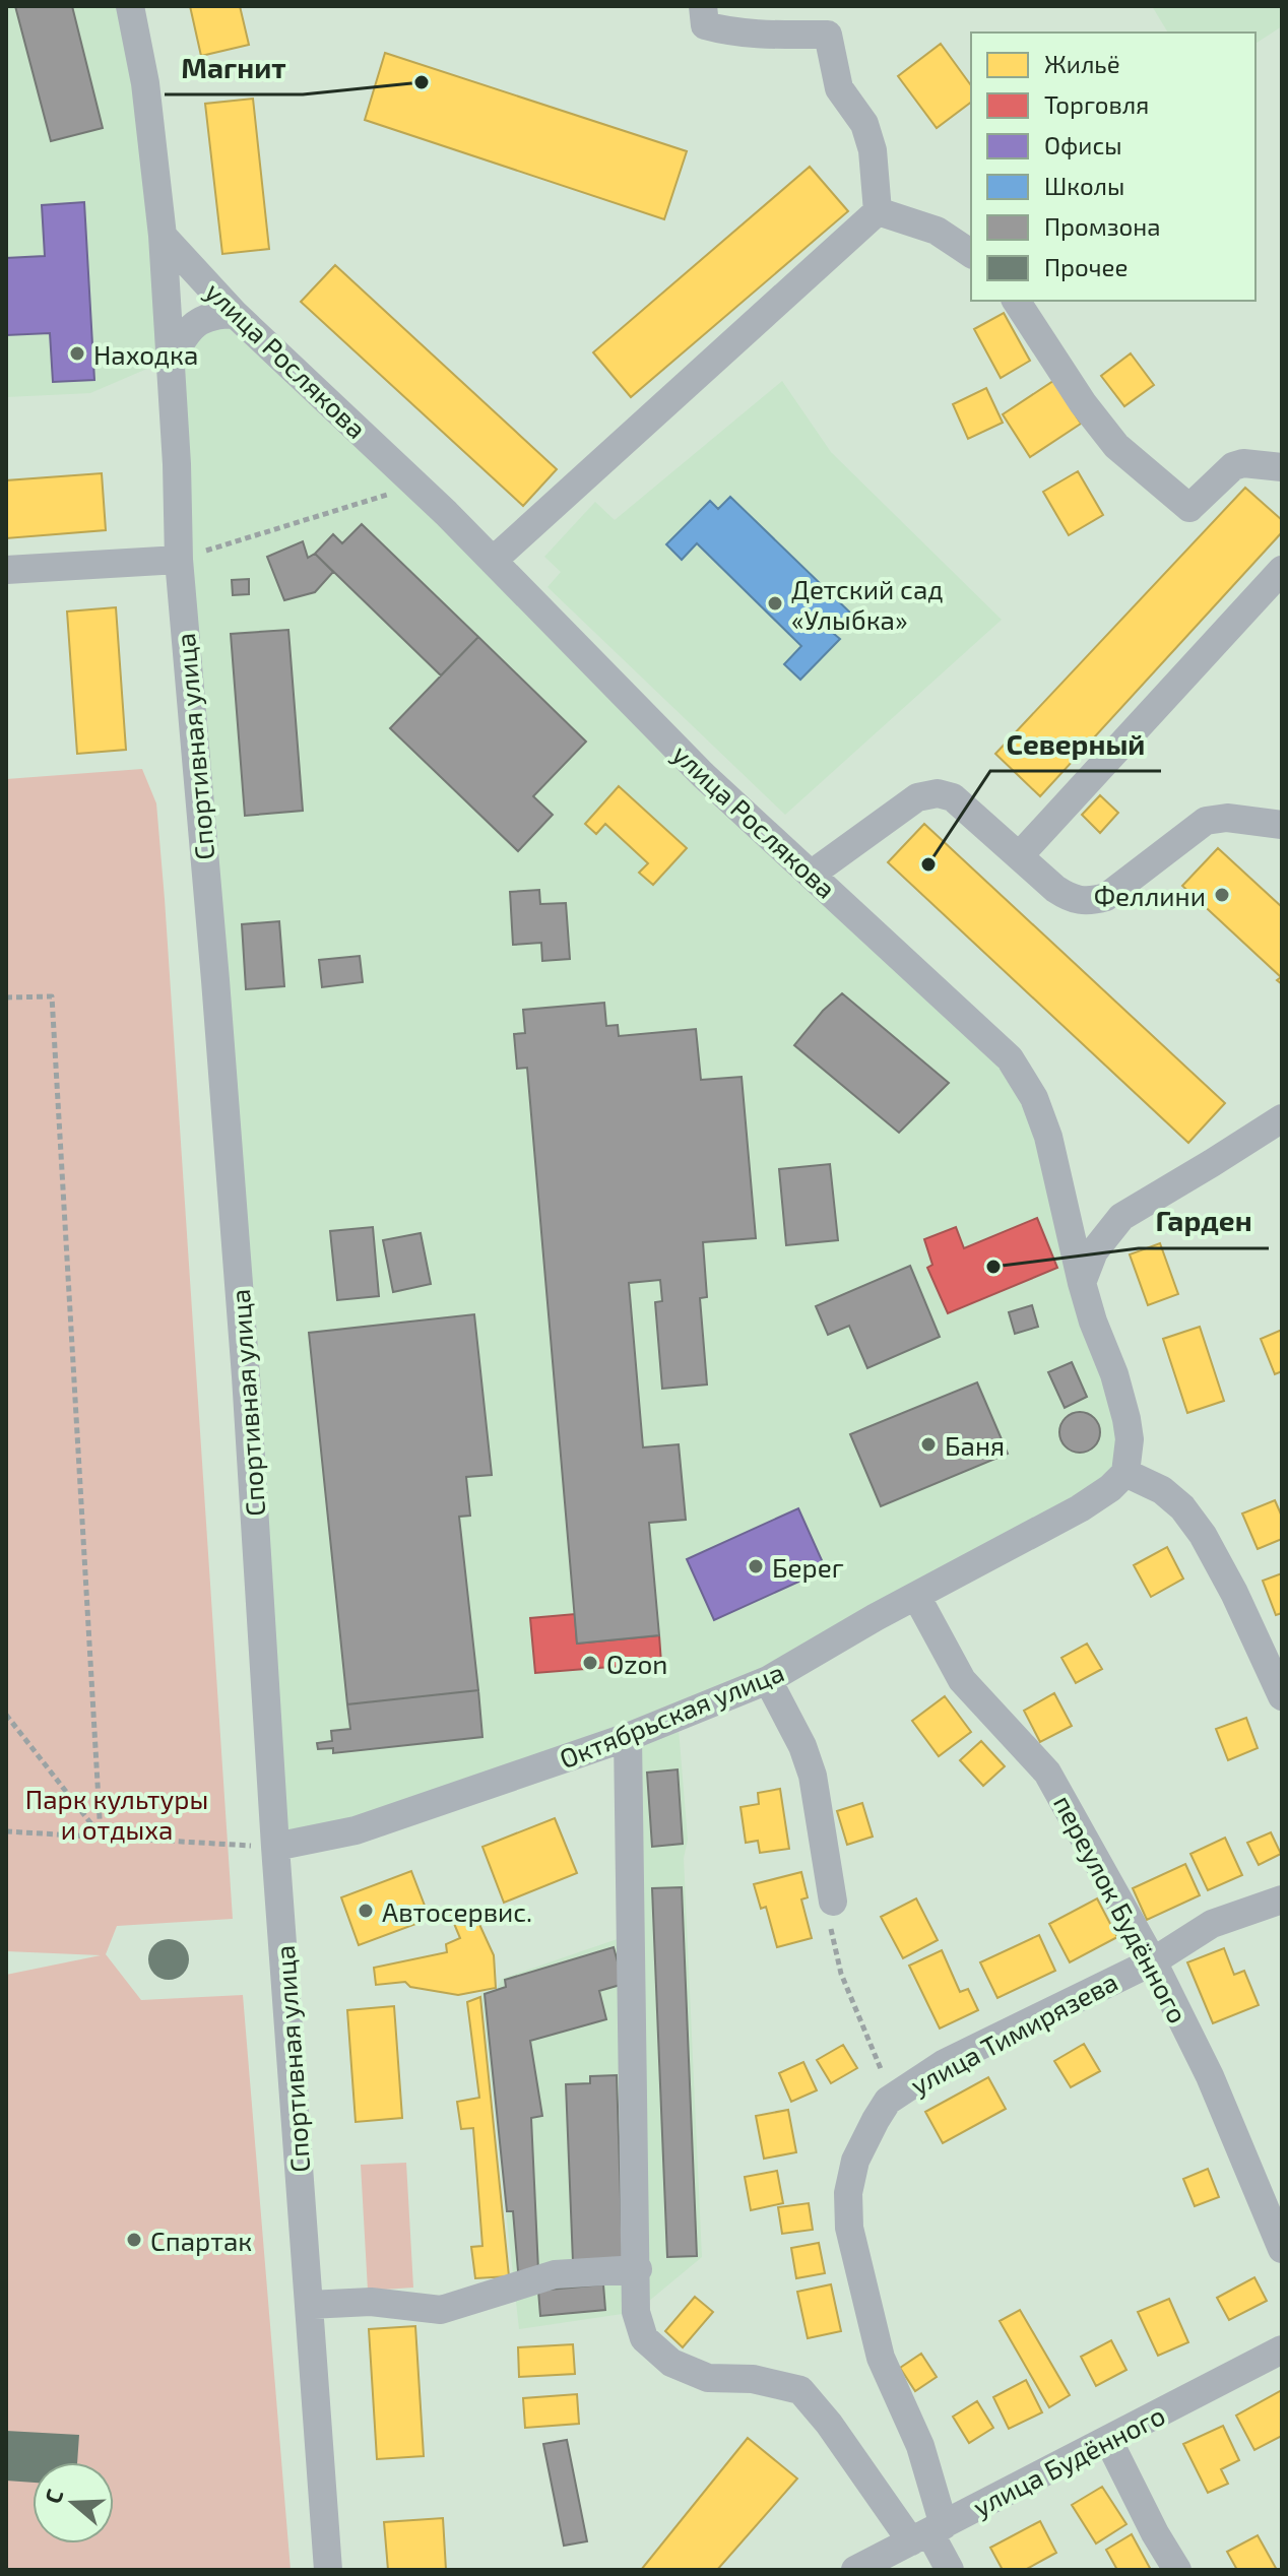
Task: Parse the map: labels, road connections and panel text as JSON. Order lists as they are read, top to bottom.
{
  "streets": {
    "street": [
      "улица Рослякова",
      "Спортивная улица",
      "Октябрьская улица",
      "переулок Будённого",
      "улица Тимирязева",
      "улица Будённого"
    ]
  },
  "crossings": [
    ["улица Рослякова", "Спортивная улица"],
    ["улица Рослякова", "Октябрьская улица"],
    ["Спортивная улица", "Октябрьская улица"],
    ["Октябрьская улица", "переулок Будённого"],
    ["переулок Будённого", "улица Тимирязева"],
    ["улица Тимирязева", "улица Будённого"]
  ],
  "parks": ["Парк культуры и отдыха"],
  "places": [
    "Магнит",
    "Находка",
    "Детский сад «Улыбка»",
    "Северный",
    "Феллини",
    "Гарден",
    "Баня",
    "Берег",
    "Ozon",
    "Автосервис.",
    "Спартак"
  ],
  "legend": [
    "Жильё",
    "Торговля",
    "Офисы",
    "Школы",
    "Промзона",
    "Прочее"
  ],
  "north": "left"
}
